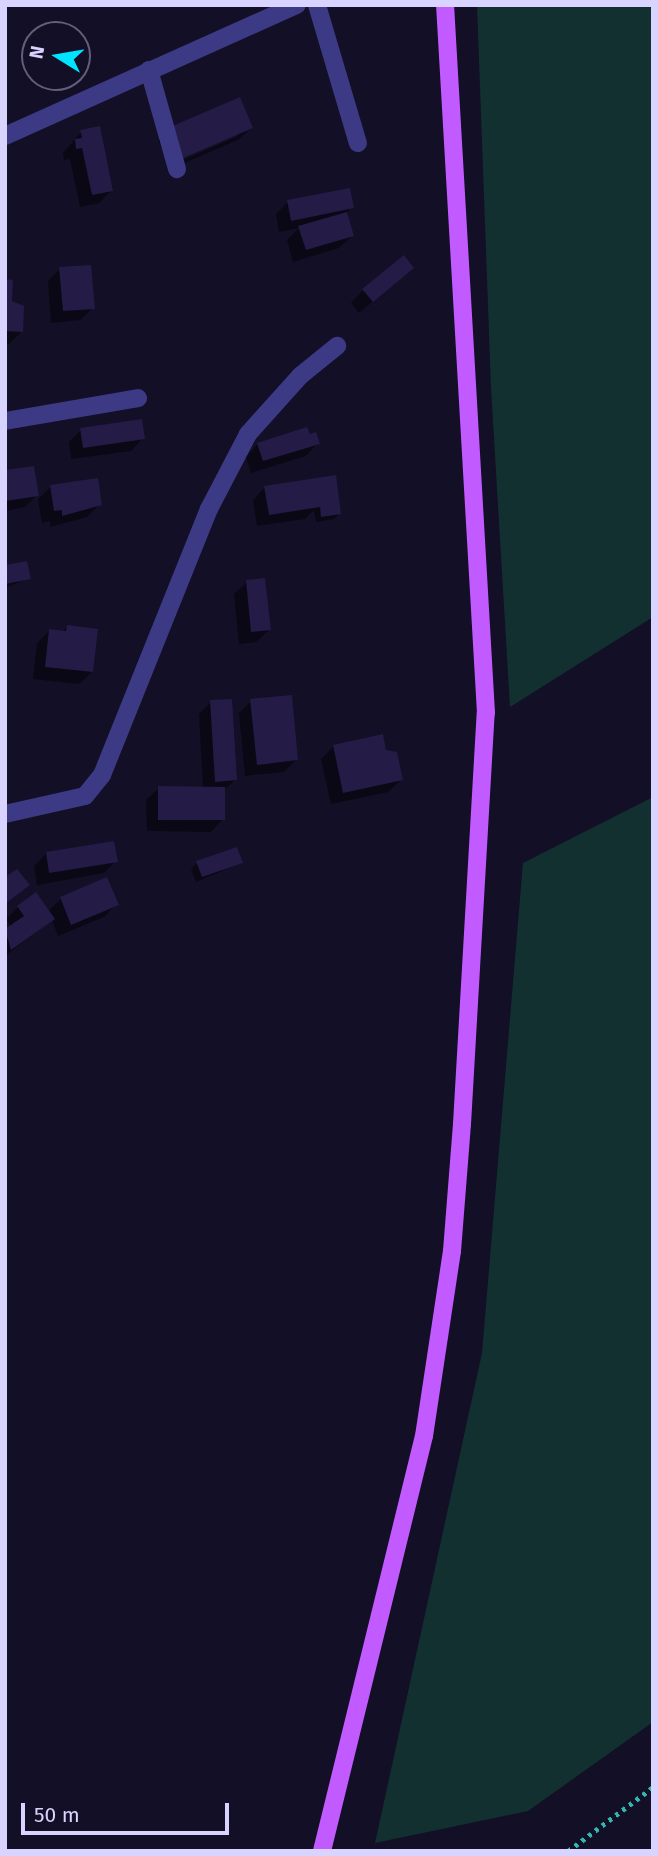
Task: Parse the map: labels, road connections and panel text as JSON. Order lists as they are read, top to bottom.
{
  "scale_bar": "50 m",
  "north": "left"
}
